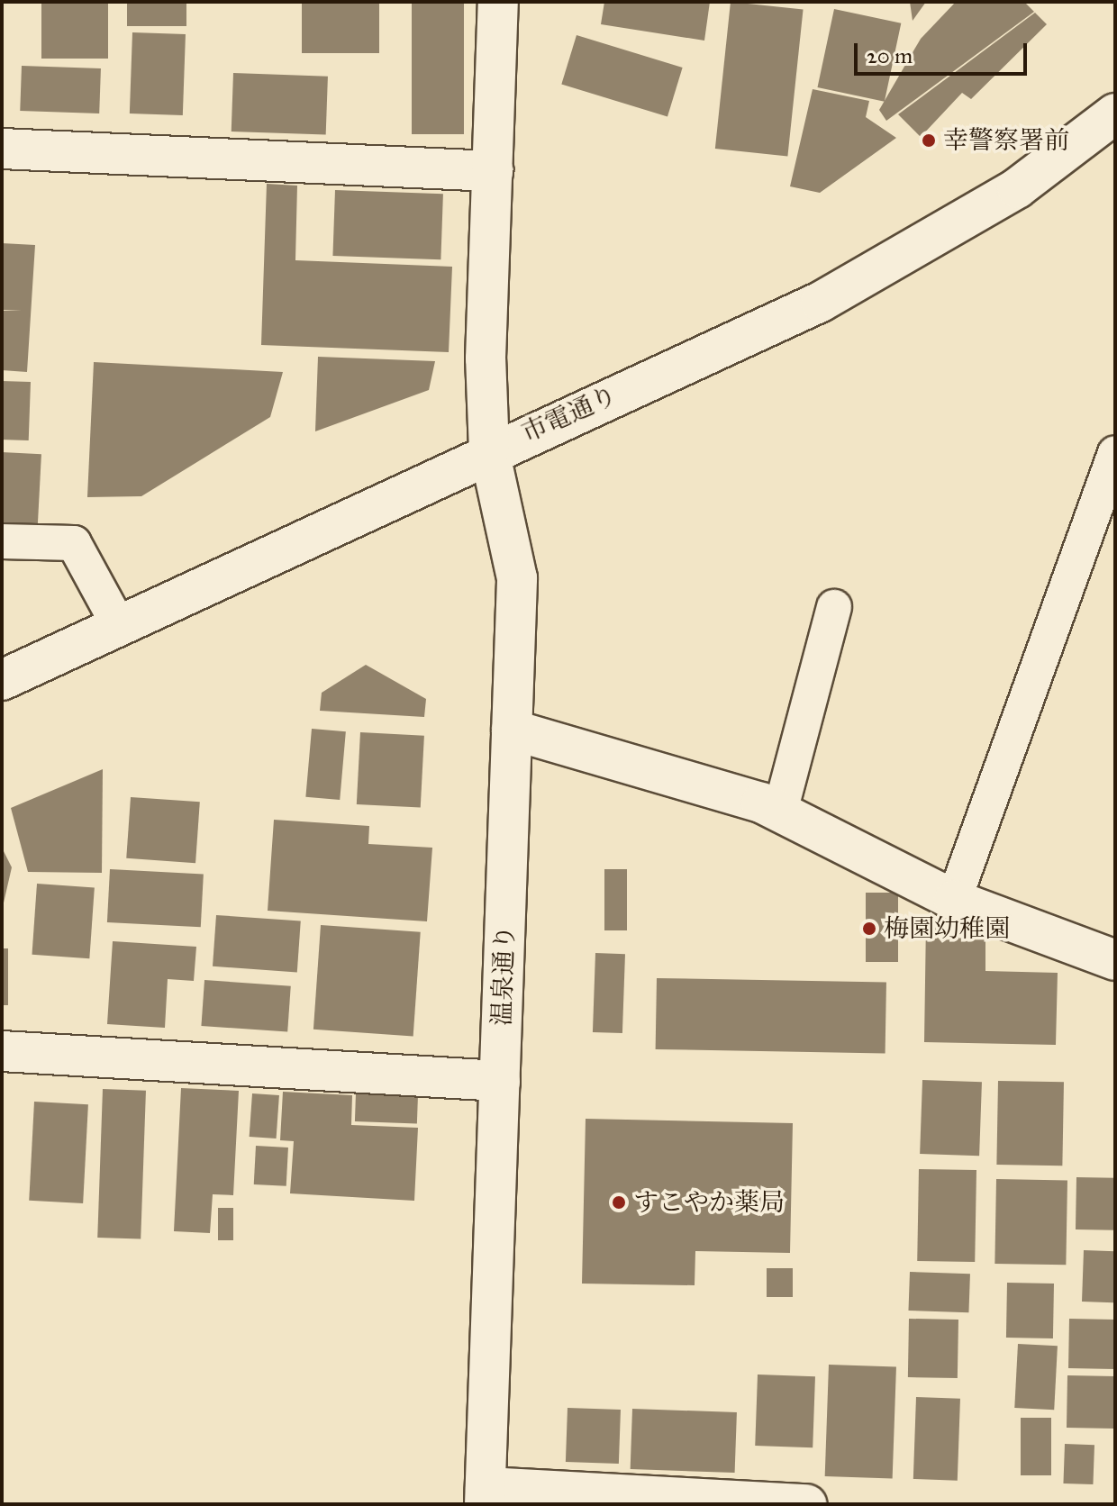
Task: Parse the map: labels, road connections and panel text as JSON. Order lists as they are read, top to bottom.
{
  "streets": {
    "street": ["市電通り", "温泉通り"]
  },
  "crossings": [
    ["市電通り", "温泉通り"]
  ],
  "places": ["幸警察署前", "梅園幼稚園", "すこやか薬局"],
  "scale_bar": "20 m"
}
